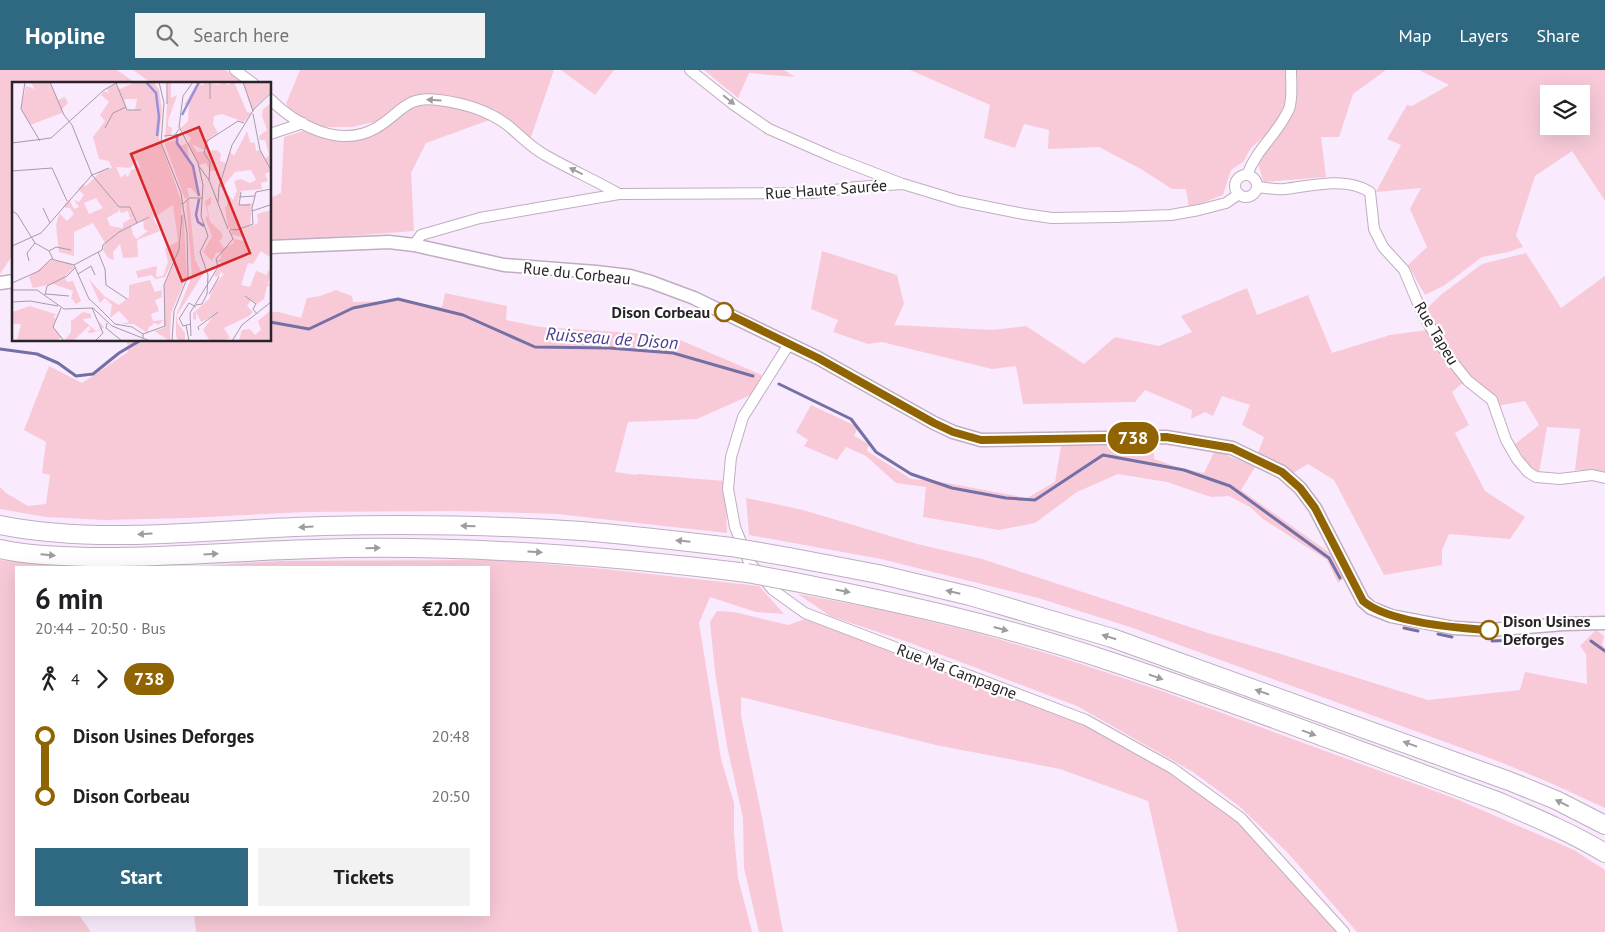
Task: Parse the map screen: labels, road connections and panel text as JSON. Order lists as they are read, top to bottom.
{
  "streets": {
    "street": [
      "Rue Haute Saurée",
      "Rue du Corbeau",
      "Rue Tapeu",
      "Rue Ma Campagne"
    ]
  },
  "crossings": [
    ["Rue Haute Saurée", "Rue du Corbeau"],
    ["Rue Haute Saurée", "Rue Tapeu"],
    ["Rue du Corbeau", "Rue Ma Campagne"]
  ],
  "water": ["Ruisseau de Dison"],
  "places": ["Dison Corbeau", "Dison Usines Deforges"],
  "lines": ["bus line 738"],
  "page": {
    "header": "Hopline",
    "search": "Search here",
    "nav": ["Map", "Layers", "Share"],
    "on_map": "738",
    "heading": ["6 min", "20:44 – 20:50 · Bus", "€2.00"],
    "legs": ["4", "738"],
    "list": [
      {
        "name": "Dison Usines Deforges",
        "value": "20:48"
      },
      {
        "name": "Dison Corbeau",
        "value": "20:50"
      }
    ],
    "buttons": ["Start", "Tickets"]
  }
}
